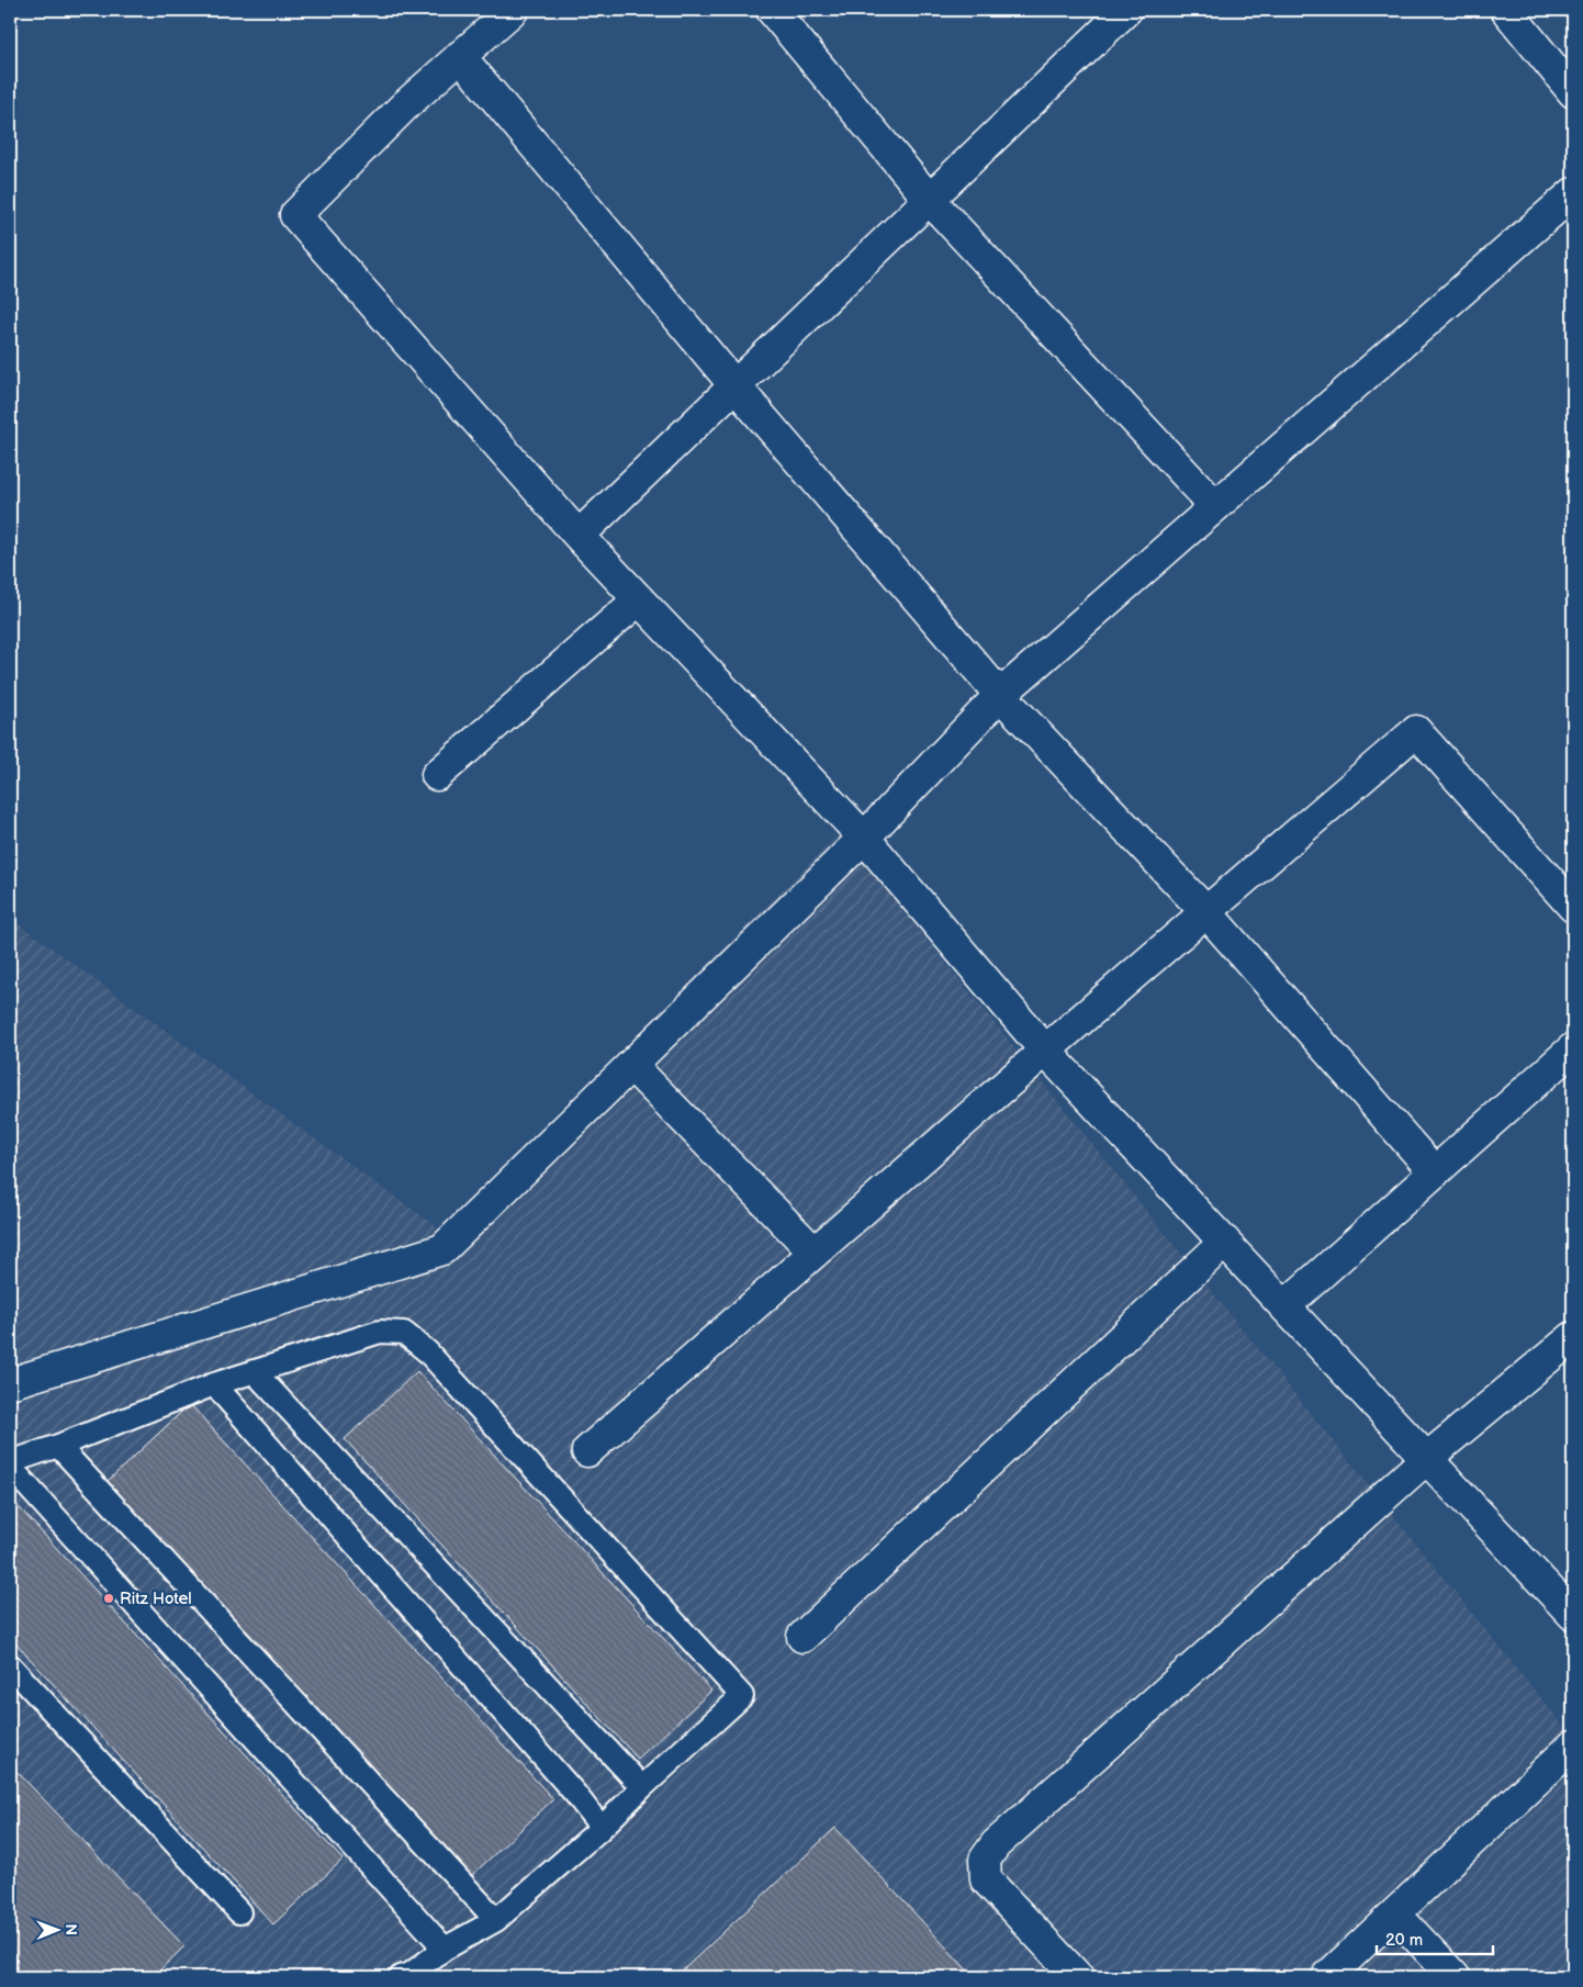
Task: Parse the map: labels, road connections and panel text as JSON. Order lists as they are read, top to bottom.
{
  "places": ["Ritz Hotel"],
  "scale_bar": "20 m",
  "north": "right"
}
